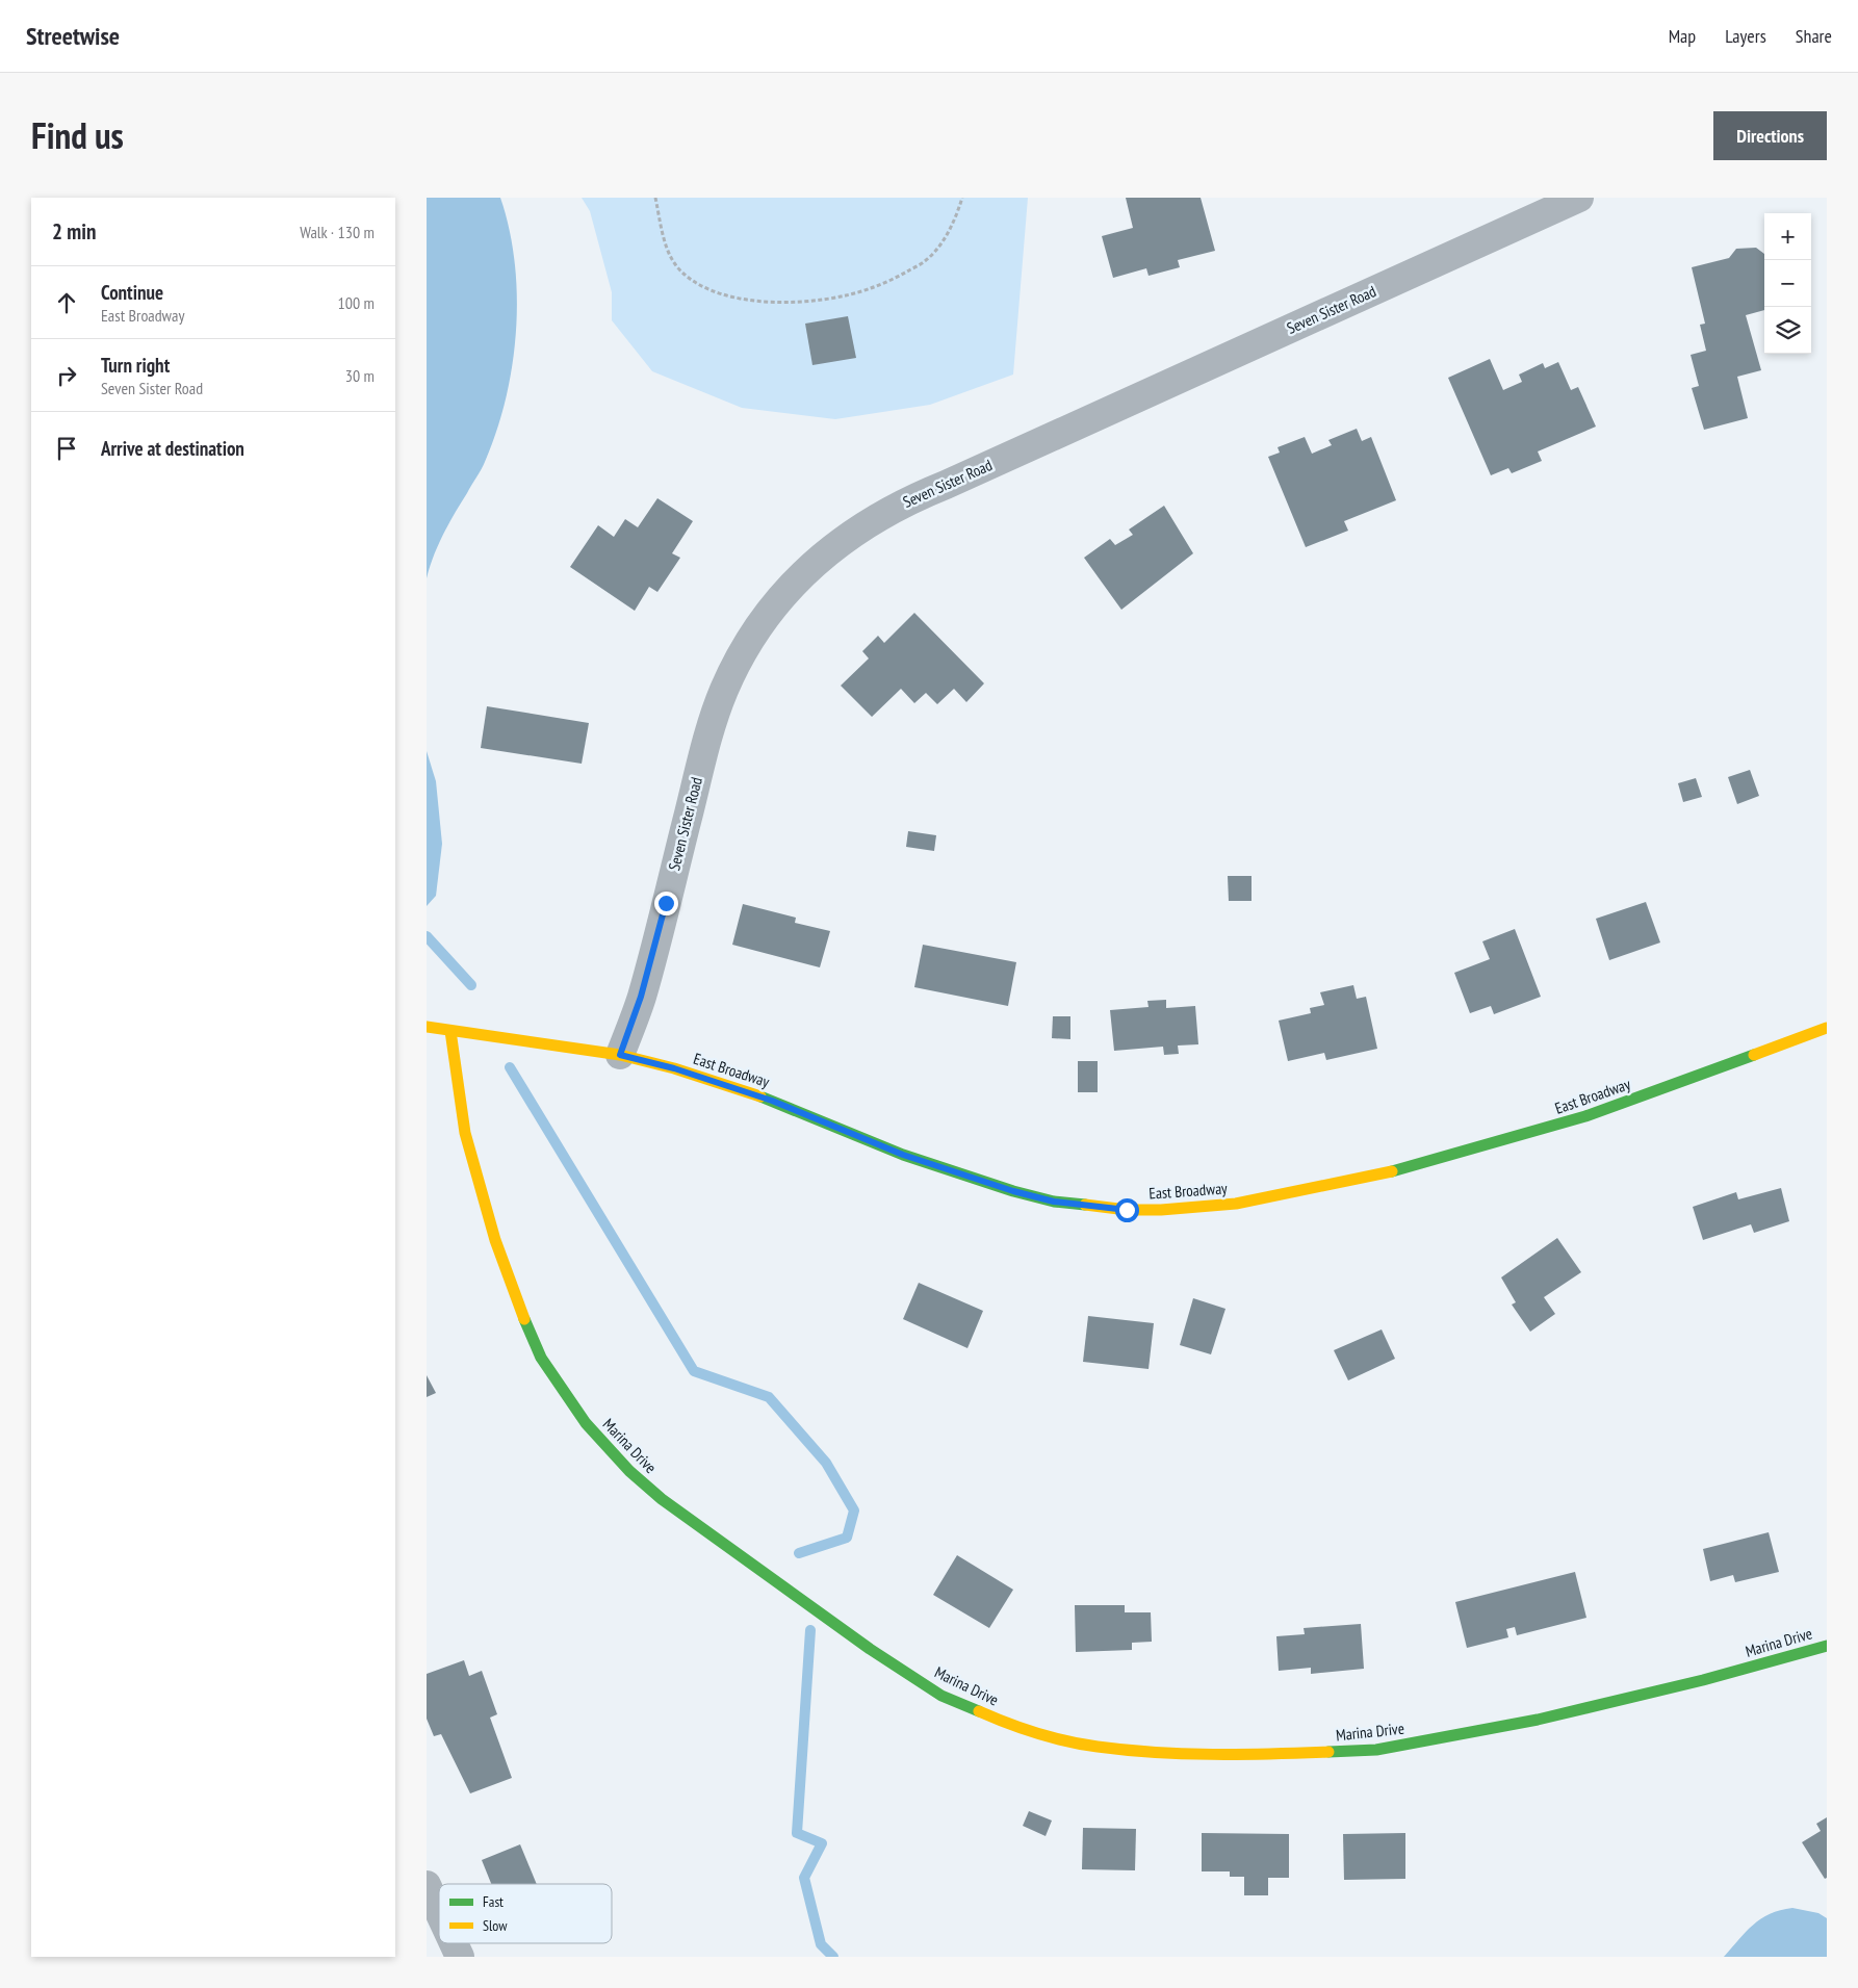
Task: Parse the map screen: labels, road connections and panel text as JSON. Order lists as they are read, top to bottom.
{
  "streets": {
    "street": ["Seven Sister Road", "East Broadway", "Marina Drive"]
  },
  "crossings": [
    ["Seven Sister Road", "East Broadway"],
    ["East Broadway", "Marina Drive"]
  ],
  "legend": ["Fast", "Slow"],
  "page": {
    "header": "Streetwise",
    "nav": ["Map", "Layers", "Share"],
    "title": "Find us",
    "buttons": "Directions",
    "heading": ["2 min", "Walk · 130 m"],
    "map_buttons": ["+", "−"],
    "list": [
      ["Continue", "East Broadway", "100 m"],
      ["Turn right", "Seven Sister Road", "30 m"],
      "Arrive at destination"
    ]
  }
}
